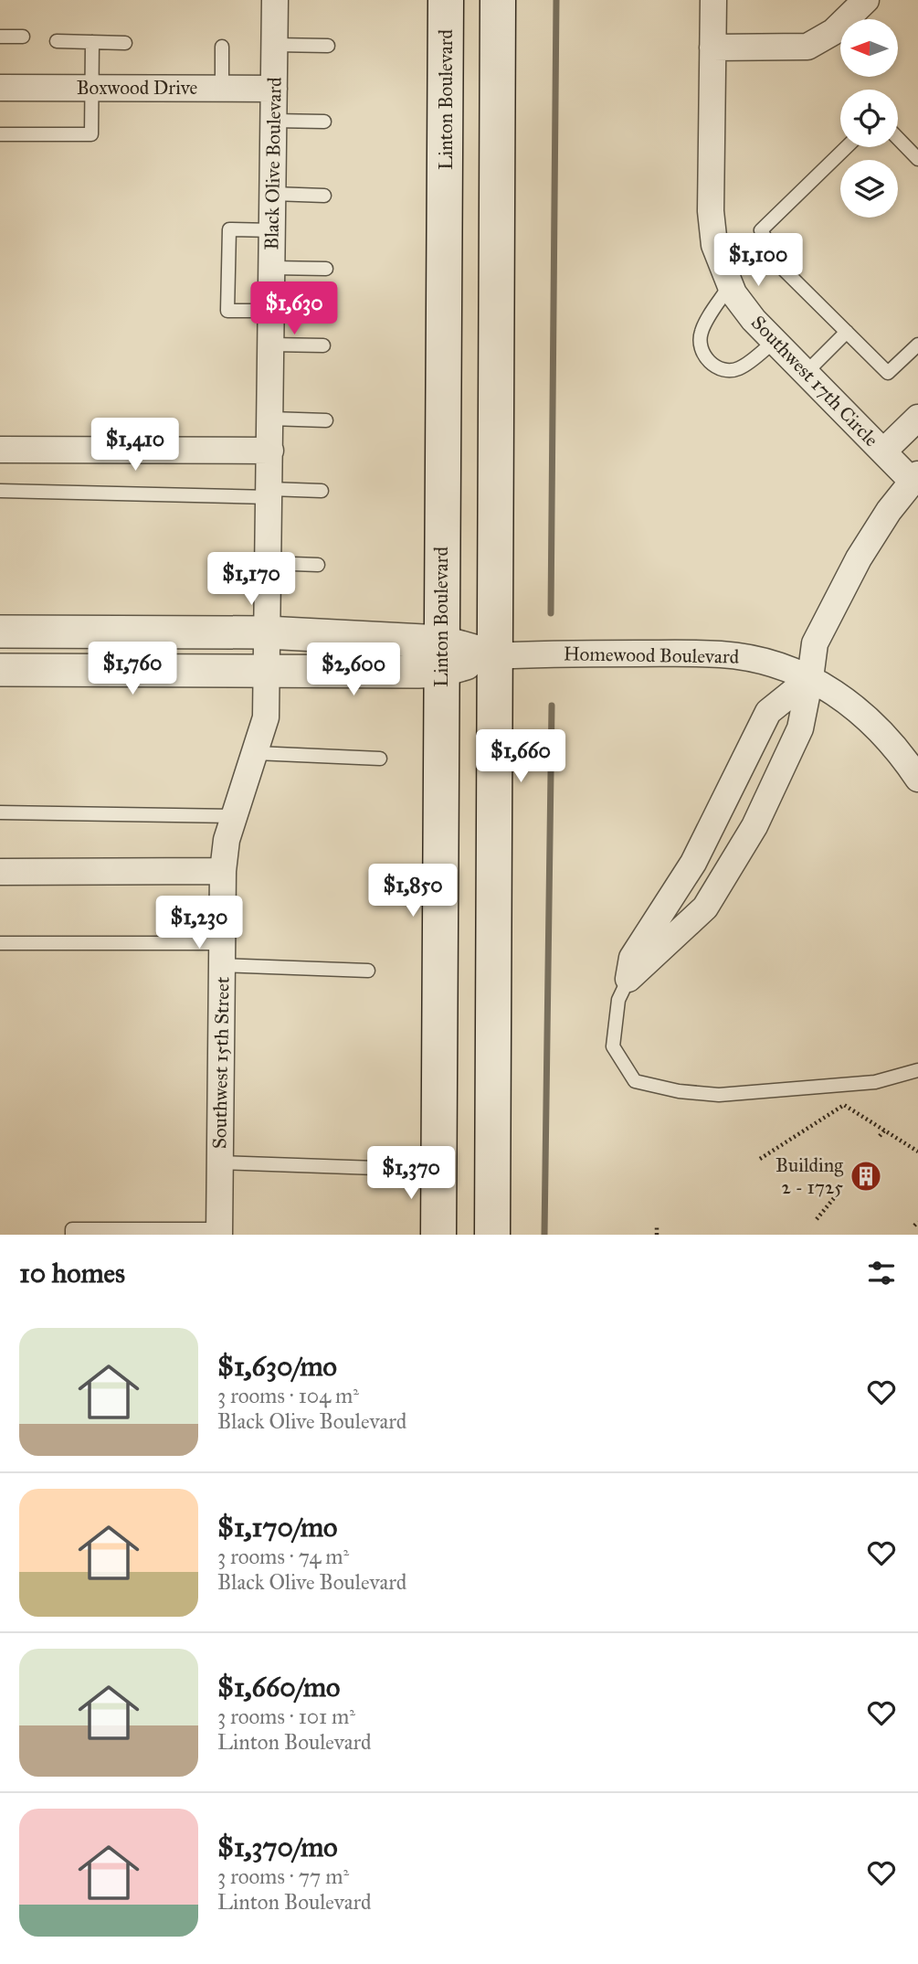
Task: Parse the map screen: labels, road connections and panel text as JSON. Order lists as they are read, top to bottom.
{
  "streets": {
    "main road": ["Linton Boulevard"],
    "street": [
      "Boxwood Drive",
      "Black Olive Boulevard",
      "Southwest 17th Circle",
      "Homewood Boulevard",
      "Southwest 15th Street"
    ]
  },
  "crossings": [
    ["Boxwood Drive", "Black Olive Boulevard"],
    ["Linton Boulevard", "Homewood Boulevard"],
    ["Black Olive Boulevard", "Homewood Boulevard"],
    ["Black Olive Boulevard", "Southwest 15th Street"],
    ["Homewood Boulevard", "Southwest 15th Street"]
  ],
  "places": {
    "building": ["Building 2 - 1725"]
  },
  "north": "left",
  "page": {
    "price": [
      "$1,100",
      "$1,630",
      "$1,410",
      "$1,170",
      "$1,760",
      "$2,600",
      "$1,660",
      "$1,850",
      "$1,230",
      "$1,370"
    ],
    "heading": "10 homes",
    "list": [
      {
        "name": "$1,630/mo",
        "note": "3 rooms · 104 m² · Black Olive Boulevard"
      },
      {
        "name": "$1,170/mo",
        "note": "3 rooms · 74 m² · Black Olive Boulevard"
      },
      {
        "name": "$1,660/mo",
        "note": "3 rooms · 101 m² · Linton Boulevard"
      },
      {
        "name": "$1,370/mo",
        "note": "3 rooms · 77 m² · Linton Boulevard"
      }
    ]
  }
}
